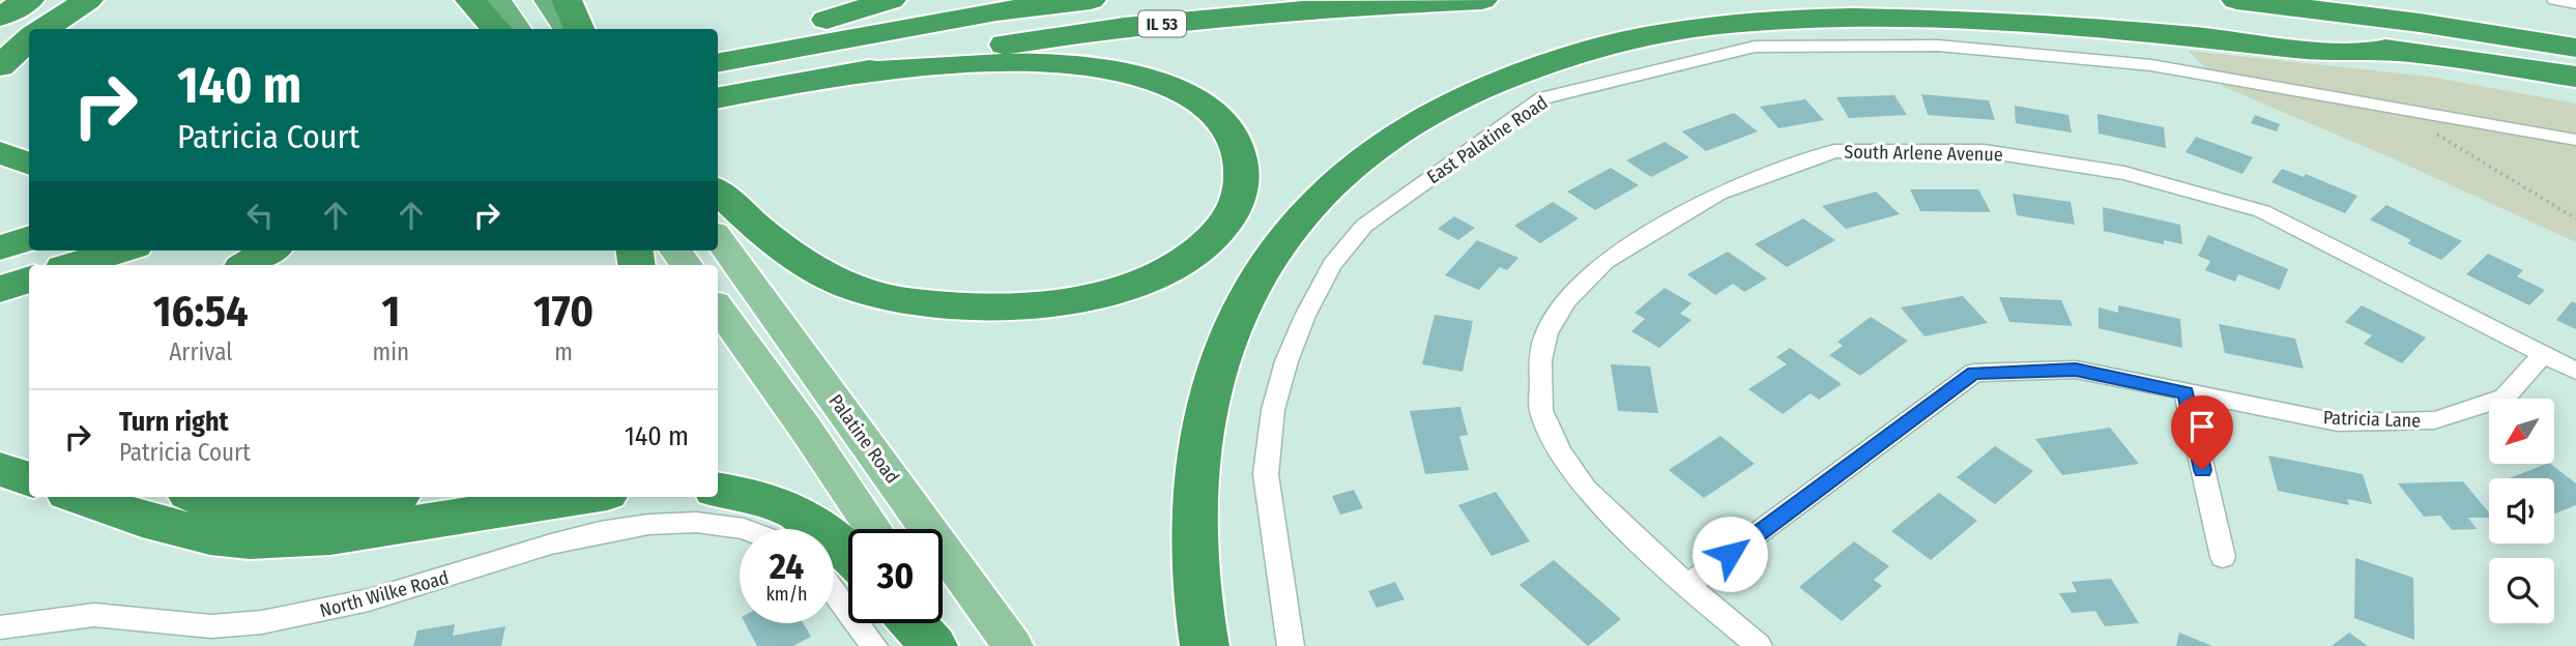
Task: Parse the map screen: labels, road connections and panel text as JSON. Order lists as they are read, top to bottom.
{
  "streets": {
    "highway": ["IL 53"],
    "main road": ["Palatine Road"],
    "street": [
      "East Palatine Road",
      "South Arlene Avenue",
      "Patricia Lane",
      "North Wilke Road"
    ]
  },
  "crossings": [
    ["South Arlene Avenue", "Patricia Lane"]
  ],
  "north": "bottom left",
  "page": {
    "turn": ["140 m", "Patricia Court"],
    "eta": [
      "16:54",
      "Arrival",
      "1",
      "min",
      "170",
      "m"
    ],
    "list": [
      {
        "name": "Turn right",
        "note": "Patricia Court",
        "value": "140 m"
      }
    ],
    "speed": "24 km/h",
    "limit": "30"
  }
}
